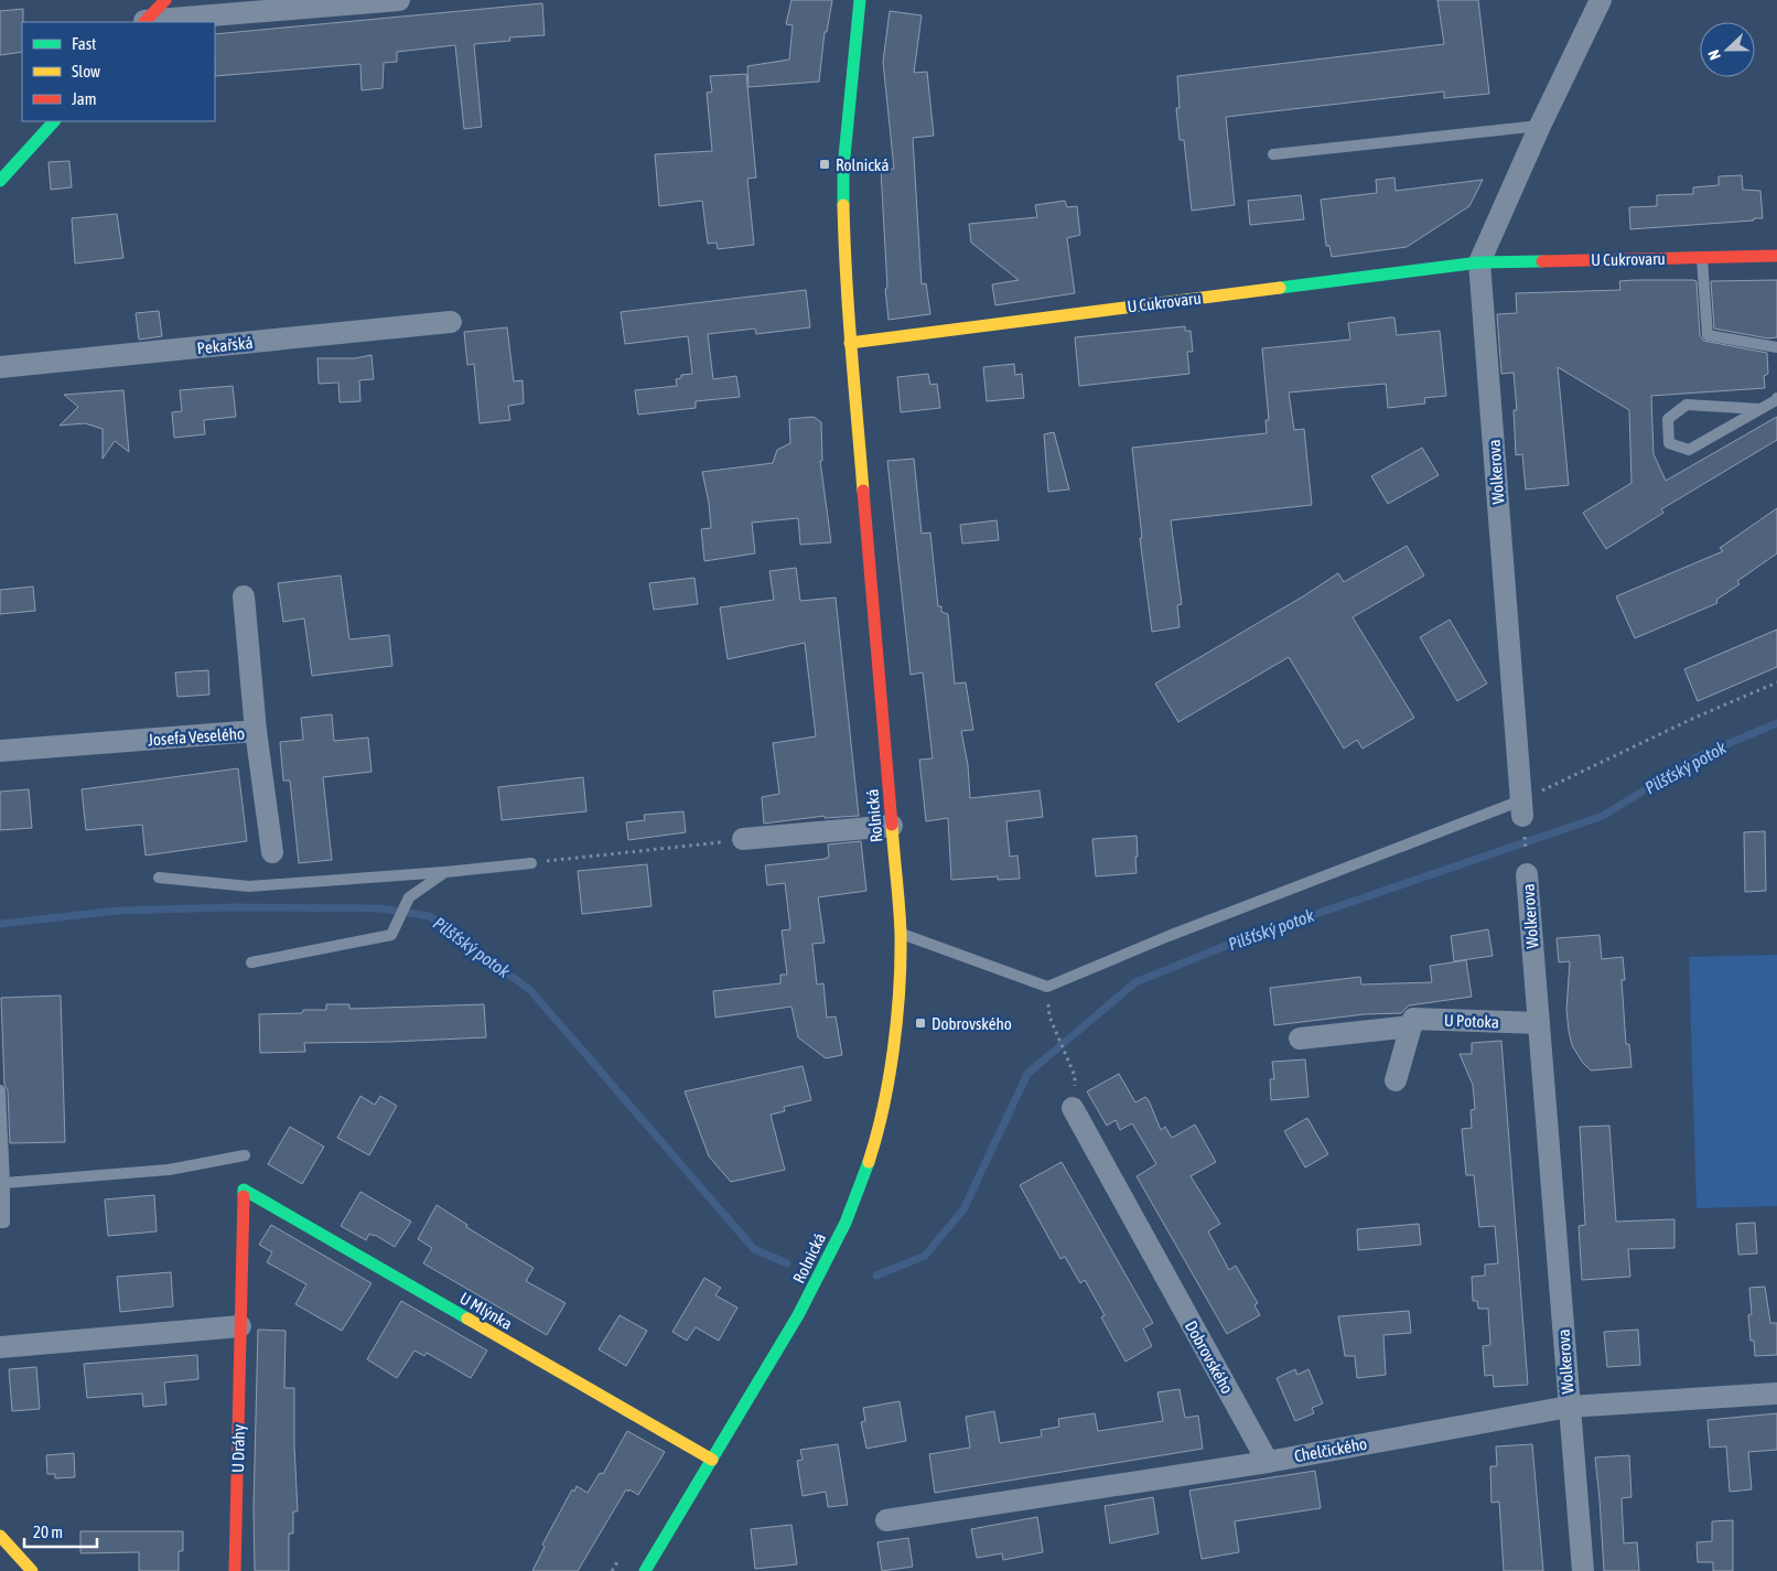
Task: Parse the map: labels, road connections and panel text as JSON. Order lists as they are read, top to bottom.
{
  "streets": {
    "street": [
      "U Cukrovaru",
      "Pekařská",
      "Wolkerova",
      "Josefa Veselého",
      "Rolnická",
      "U Potoka",
      "U Mlýnka",
      "Dobrovského",
      "U Dráhy",
      "Chelčického"
    ]
  },
  "crossings": [
    ["U Cukrovaru", "Wolkerova"],
    ["U Cukrovaru", "Rolnická"],
    ["Wolkerova", "U Potoka"],
    ["Wolkerova", "Chelčického"],
    ["Rolnická", "U Mlýnka"],
    ["U Mlýnka", "U Dráhy"],
    ["Dobrovského", "Chelčického"]
  ],
  "water": ["Pilšťský potok"],
  "places": {
    "transit": ["Rolnická", "Dobrovského"]
  },
  "legend": ["Fast", "Slow", "Jam"],
  "scale_bar": "20 m",
  "north": "left"
}
